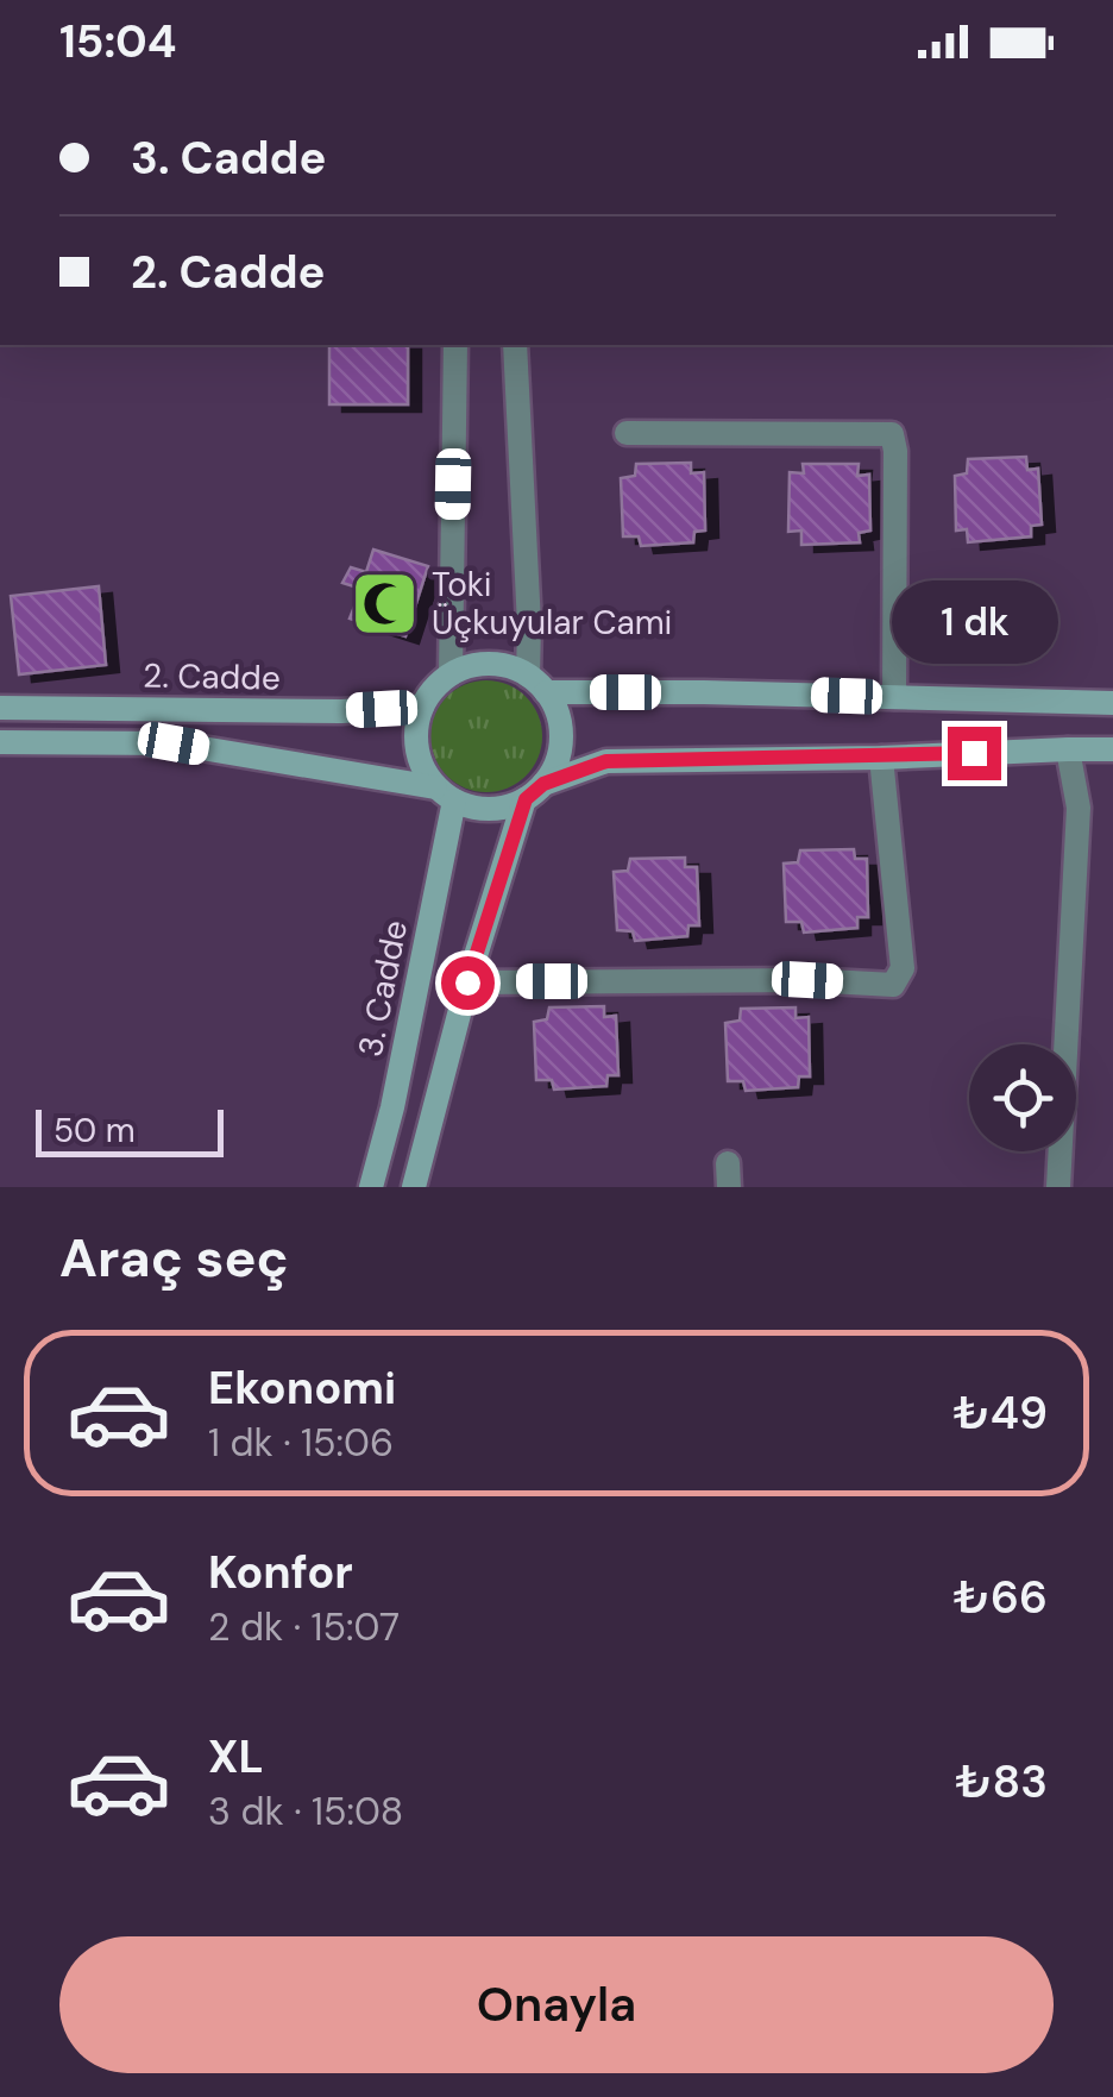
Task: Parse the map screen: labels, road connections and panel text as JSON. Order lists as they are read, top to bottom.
{
  "streets": {
    "main road": ["2. Cadde", "3. Cadde"]
  },
  "crossings": [
    ["2. Cadde", "3. Cadde"]
  ],
  "places": {
    "mosque": ["Toki Üçkuyular Cami"]
  },
  "scale_bar": "50 m",
  "page": {
    "status": "15:04",
    "banner": ["3. Cadde", "2. Cadde"],
    "bubble": "1 dk",
    "scale": "50 m",
    "heading": "Araç seç",
    "list": [
      {
        "name": "Ekonomi",
        "note": "1 dk · 15:06",
        "value": "₺49"
      },
      {
        "name": "Konfor",
        "note": "2 dk · 15:07",
        "value": "₺66"
      },
      {
        "name": "XL",
        "note": "3 dk · 15:08",
        "value": "₺83"
      }
    ],
    "buttons": "Onayla"
  }
}
